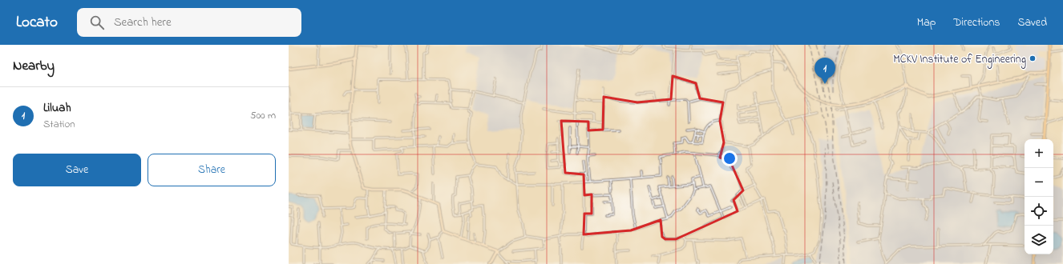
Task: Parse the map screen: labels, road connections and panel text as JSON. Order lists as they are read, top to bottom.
{
  "places": ["MCKV Institute of Engineering"],
  "page": {
    "header": "Locato",
    "search": "Search here",
    "nav": ["Map", "Directions", "Saved"],
    "heading": "Nearby",
    "pins": "1",
    "list": [
      {
        "mark": "1",
        "name": "Liluah",
        "note": "Station",
        "value": "500 m"
      }
    ],
    "map_buttons": ["+", "−"],
    "buttons": ["Save", "Share"]
  }
}
